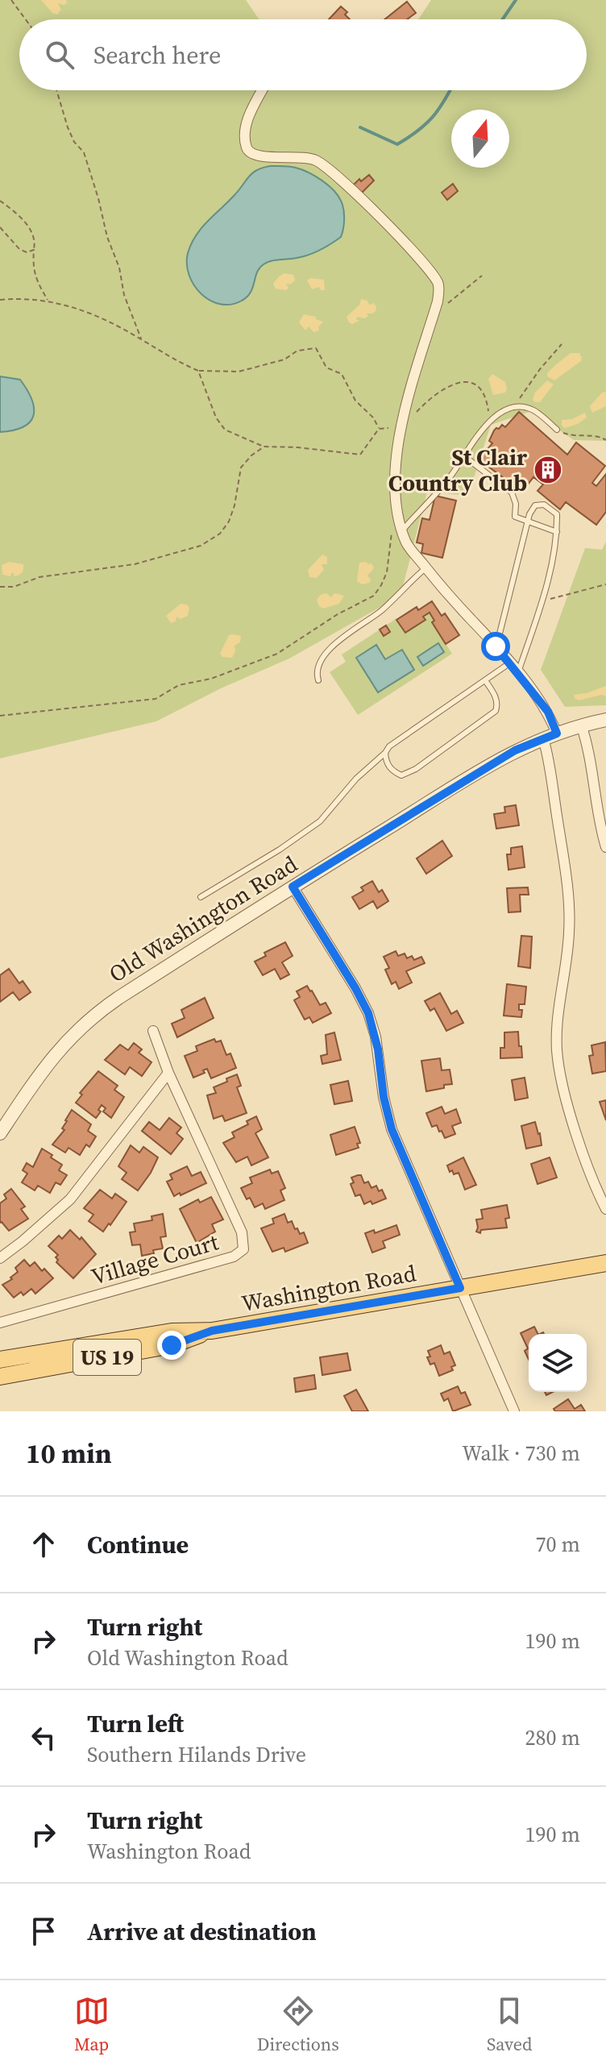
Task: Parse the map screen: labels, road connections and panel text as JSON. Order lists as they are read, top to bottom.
{
  "streets": {
    "main road": ["Washington Road", "US 19"],
    "street": ["Old Washington Road", "Village Court"]
  },
  "places": {
    "building": ["St Clair Country Club"]
  },
  "north": "top",
  "page": {
    "search": "Search here",
    "heading": ["10 min", "Walk · 730 m"],
    "list": [
      ["Continue", "70 m"],
      ["Turn right", "Old Washington Road", "190 m"],
      ["Turn left", "Southern Hilands Drive", "280 m"],
      ["Turn right", "Washington Road", "190 m"],
      "Arrive at destination"
    ],
    "nav": ["Map", "Directions", "Saved"]
  }
}
